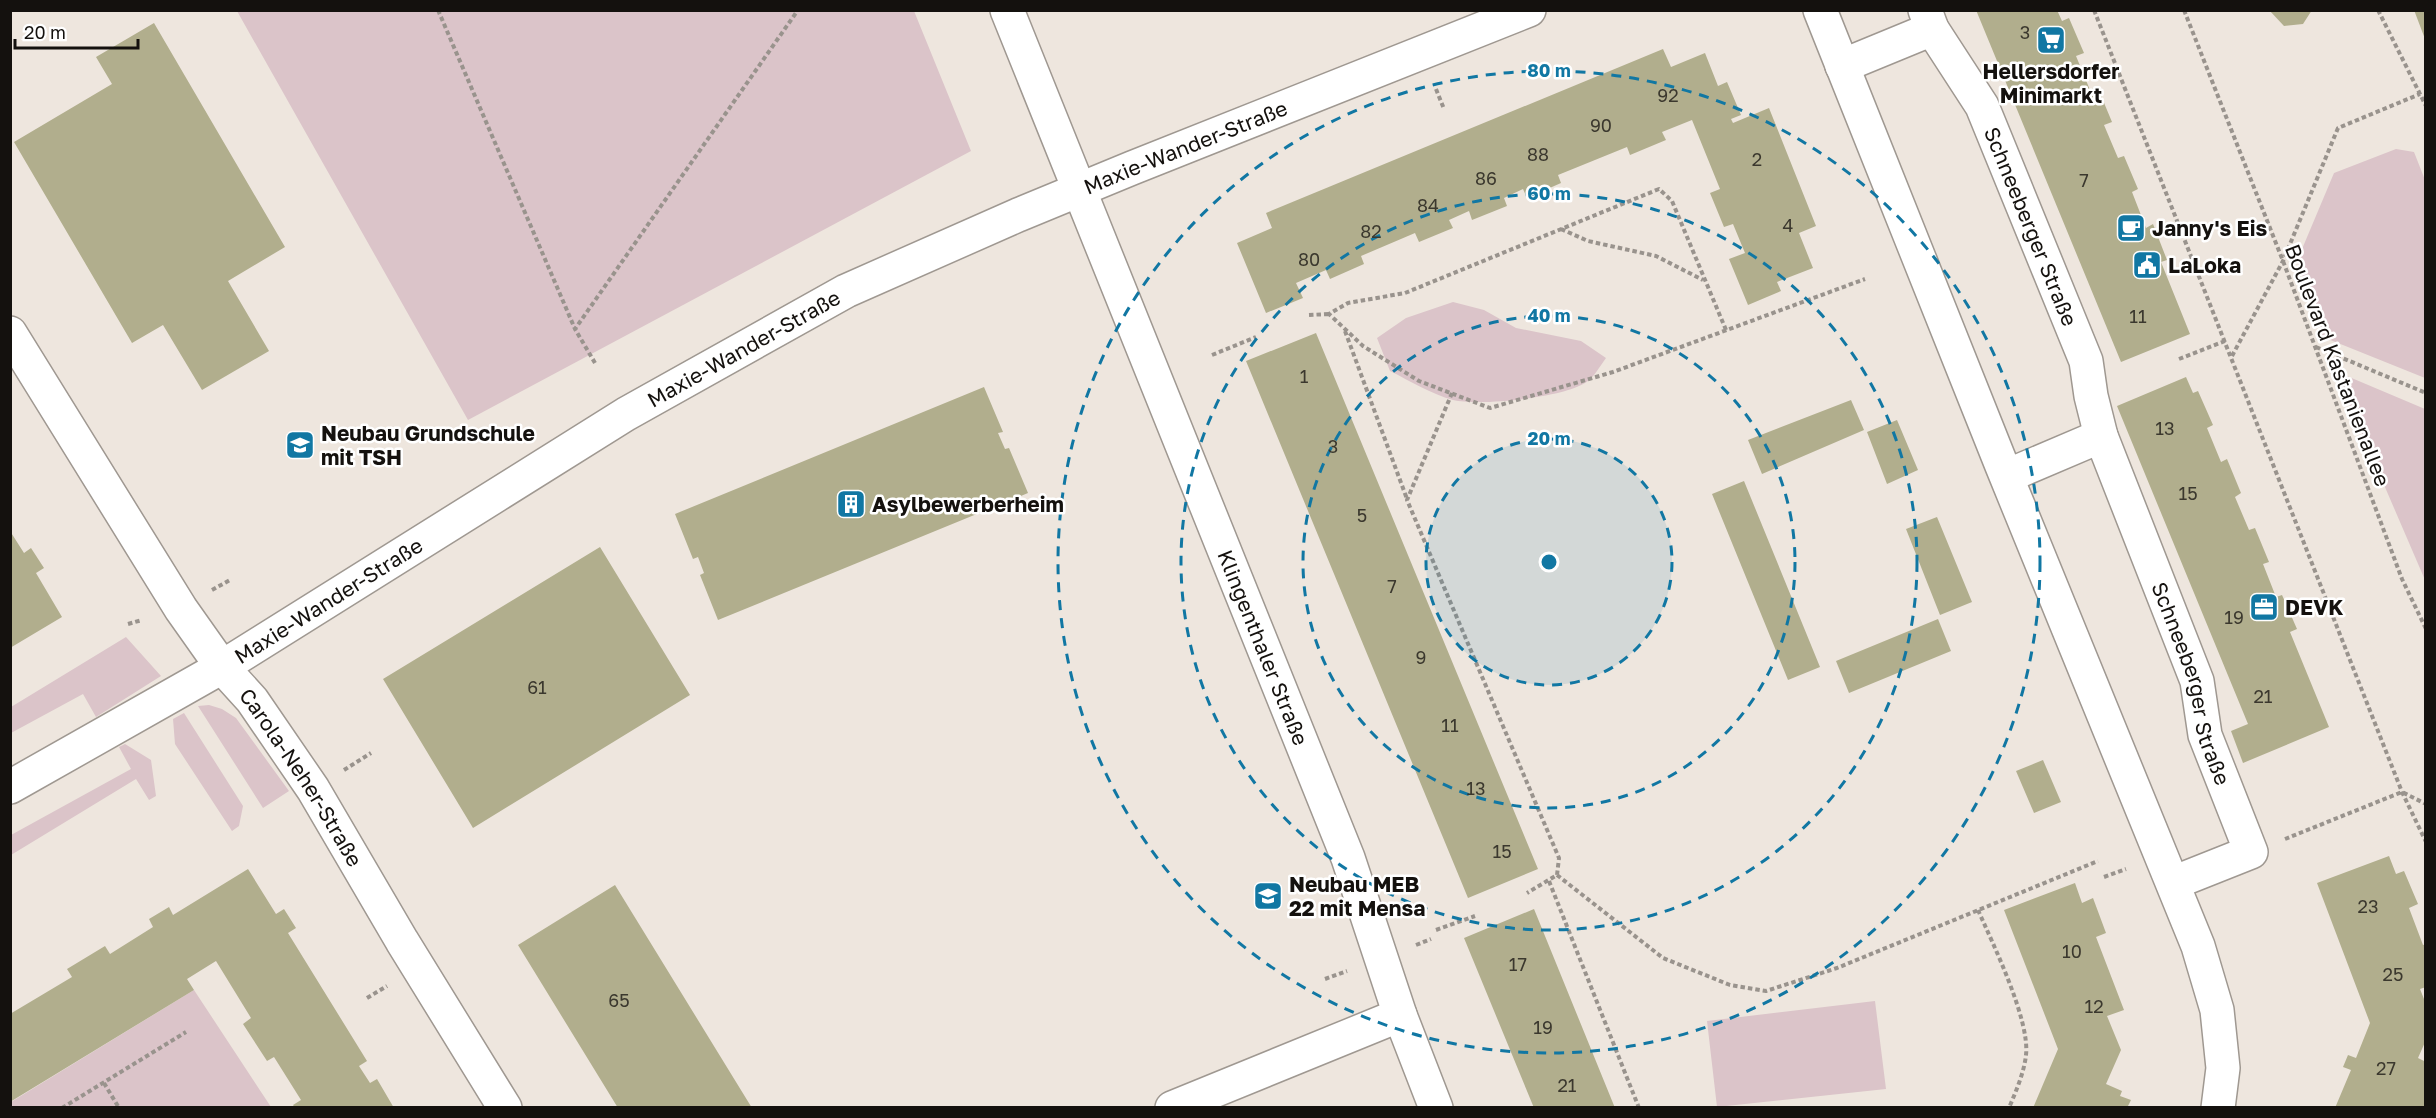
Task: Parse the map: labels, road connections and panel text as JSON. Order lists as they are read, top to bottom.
{
  "streets": {
    "street": [
      "Maxie-Wander-Straße",
      "Schneeberger Straße",
      "Klingenthaler Straße",
      "Carola-Neher-Straße"
    ],
    "path": ["Boulevard Kastanienallee"]
  },
  "crossings": [
    ["Maxie-Wander-Straße", "Klingenthaler Straße"],
    ["Maxie-Wander-Straße", "Carola-Neher-Straße"]
  ],
  "places": {
    "supermarket": ["Hellersdorfer Minimarkt"],
    "cafe": ["Janny's Eis"],
    "public building": ["LaLoka"],
    "school or university": ["Neubau Grundschule mit TSH", "Neubau MEB 22 mit Mensa"],
    "building": ["Asylbewerberheim"],
    "office": ["DEVK"]
  },
  "house_numbers": [
    "3",
    "92",
    "90",
    "88",
    "2",
    "86",
    "7",
    "84",
    "4",
    "82",
    "80",
    "11",
    "1",
    "13",
    "3",
    "15",
    "5",
    "7",
    "19",
    "9",
    "61",
    "21",
    "11",
    "13",
    "15",
    "23",
    "10",
    "17",
    "25",
    "65",
    "12",
    "19",
    "27",
    "21"
  ],
  "scale_bar": "20 m",
  "rings": [
    "80 m",
    "60 m",
    "40 m",
    "20 m"
  ]
}
